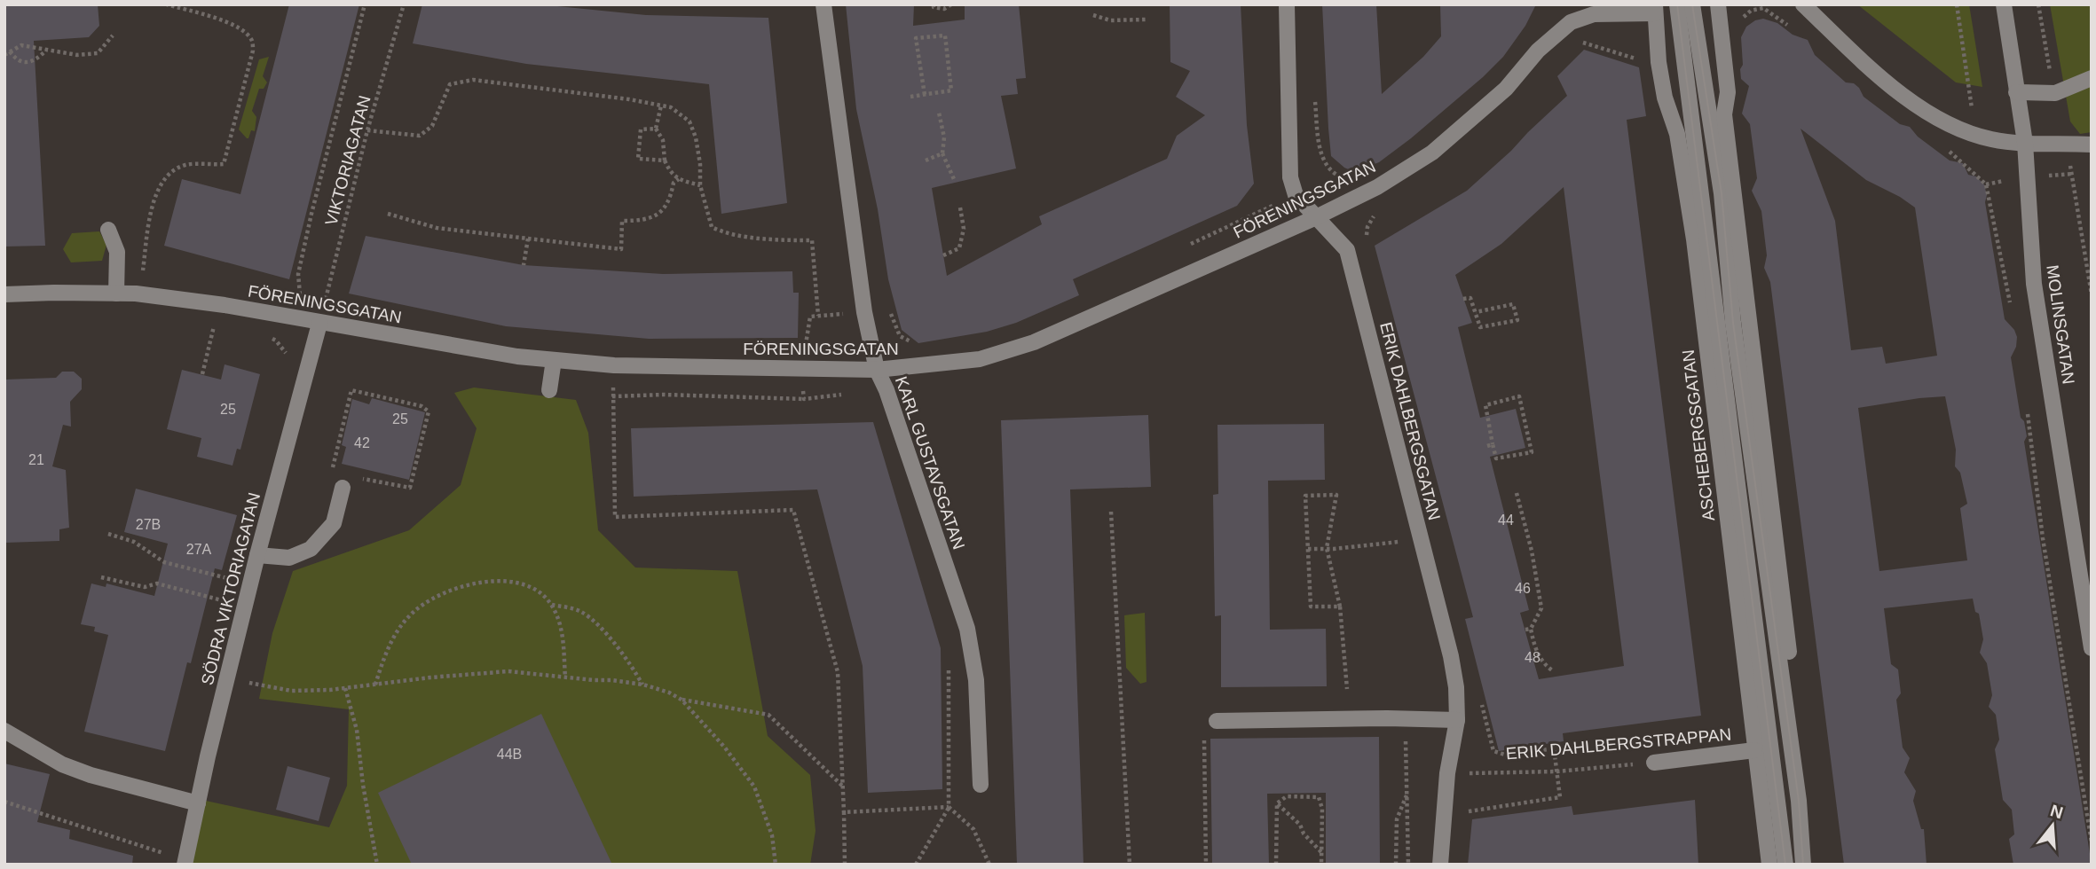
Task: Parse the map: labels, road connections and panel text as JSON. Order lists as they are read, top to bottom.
{
  "streets": {
    "street": [
      "FÖRENINGSGATAN",
      "MOLINSGATAN",
      "ERIK DAHLBERGSGATAN",
      "ASCHEBERGSGATAN",
      "KARL GUSTAVSGATAN",
      "SÖDRA VIKTORIAGATAN",
      "ERIK DAHLBERGSTRAPPAN"
    ],
    "path": ["VIKTORIAGATAN"]
  },
  "crossings": [
    ["VIKTORIAGATAN", "FÖRENINGSGATAN"],
    ["VIKTORIAGATAN", "SÖDRA VIKTORIAGATAN"],
    ["FÖRENINGSGATAN", "ERIK DAHLBERGSGATAN"],
    ["FÖRENINGSGATAN", "ASCHEBERGSGATAN"],
    ["FÖRENINGSGATAN", "KARL GUSTAVSGATAN"],
    ["FÖRENINGSGATAN", "SÖDRA VIKTORIAGATAN"],
    ["ERIK DAHLBERGSGATAN", "ERIK DAHLBERGSTRAPPAN"],
    ["ASCHEBERGSGATAN", "ERIK DAHLBERGSTRAPPAN"]
  ],
  "house_numbers": [
    "25",
    "25",
    "42",
    "21",
    "44",
    "27B",
    "27A",
    "46",
    "48",
    "44B"
  ],
  "north": "top"
}
